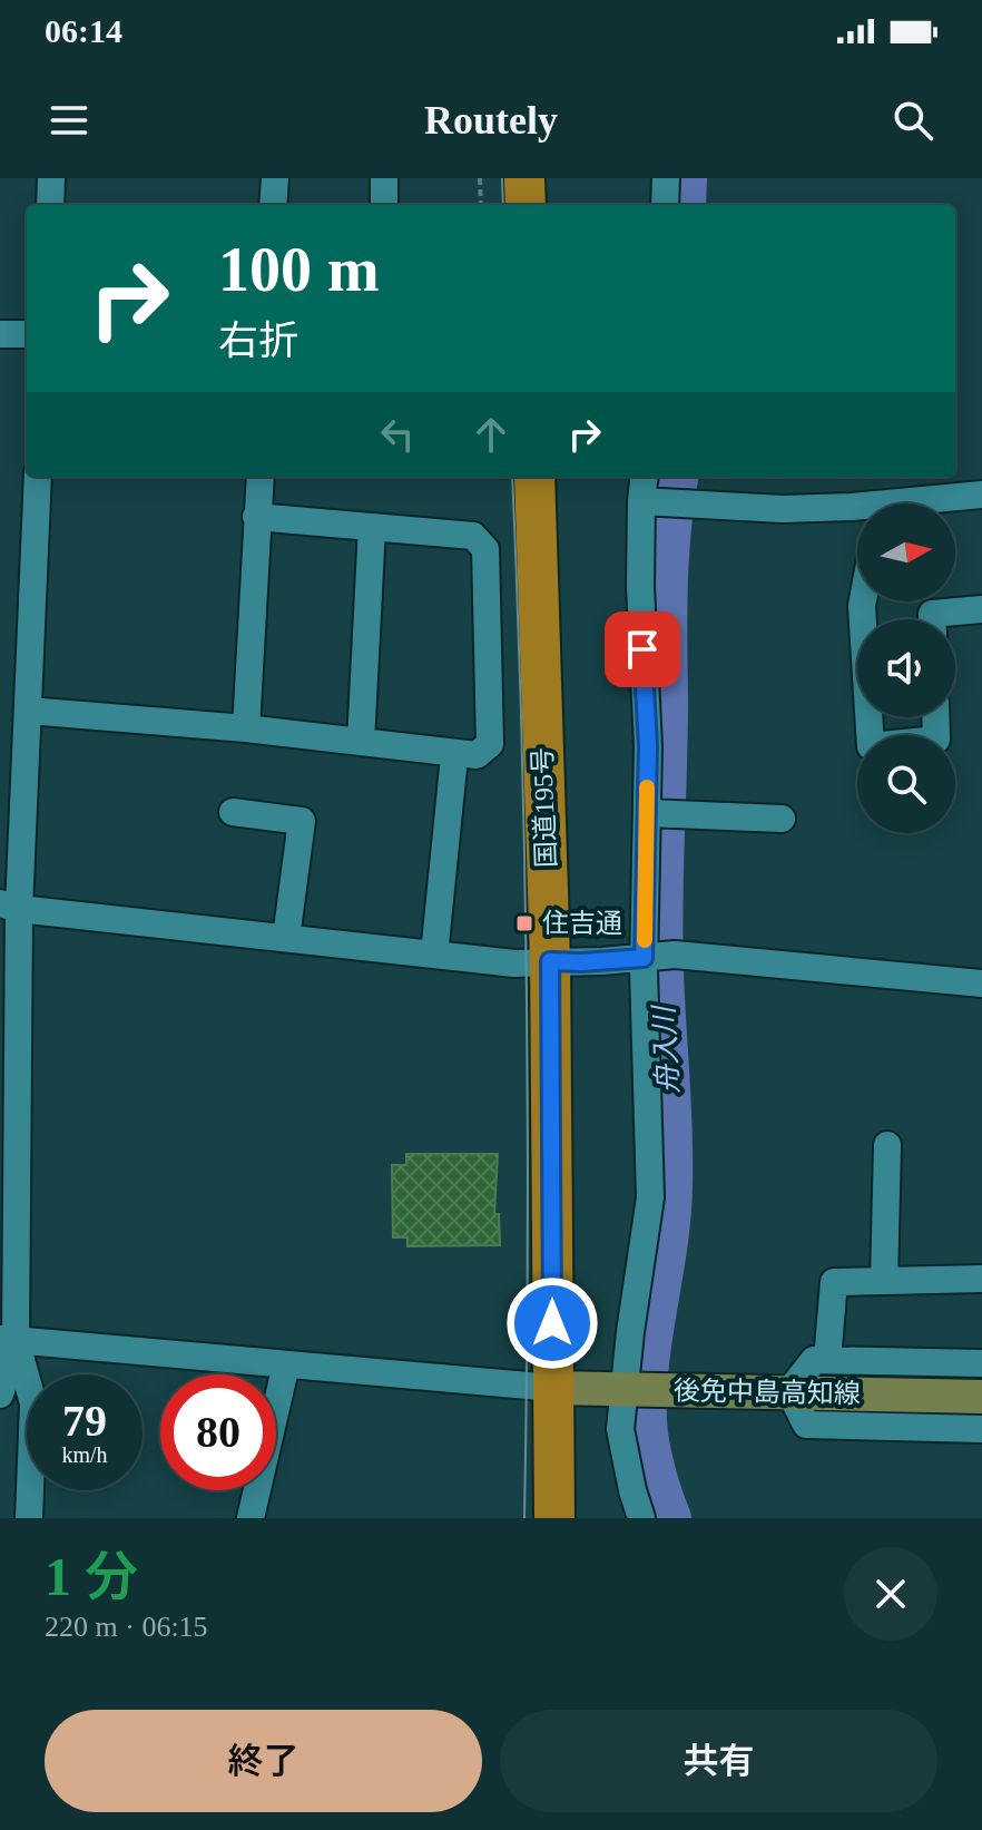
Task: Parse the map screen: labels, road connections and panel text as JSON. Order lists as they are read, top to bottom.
{
  "streets": {
    "highway": ["国道195号"],
    "main road": ["後免中島高知線"]
  },
  "crossings": [
    ["国道195号", "後免中島高知線"]
  ],
  "water": ["舟入川"],
  "places": {
    "transit": ["住吉通"]
  },
  "north": "right",
  "page": {
    "status": "06:14",
    "header": "Routely",
    "turn": ["100 m", "右折"],
    "speed": "79 km/h",
    "limit": "80",
    "heading": ["1 分", "220 m · 06:15"],
    "buttons": ["終了", "共有"]
  }
}
